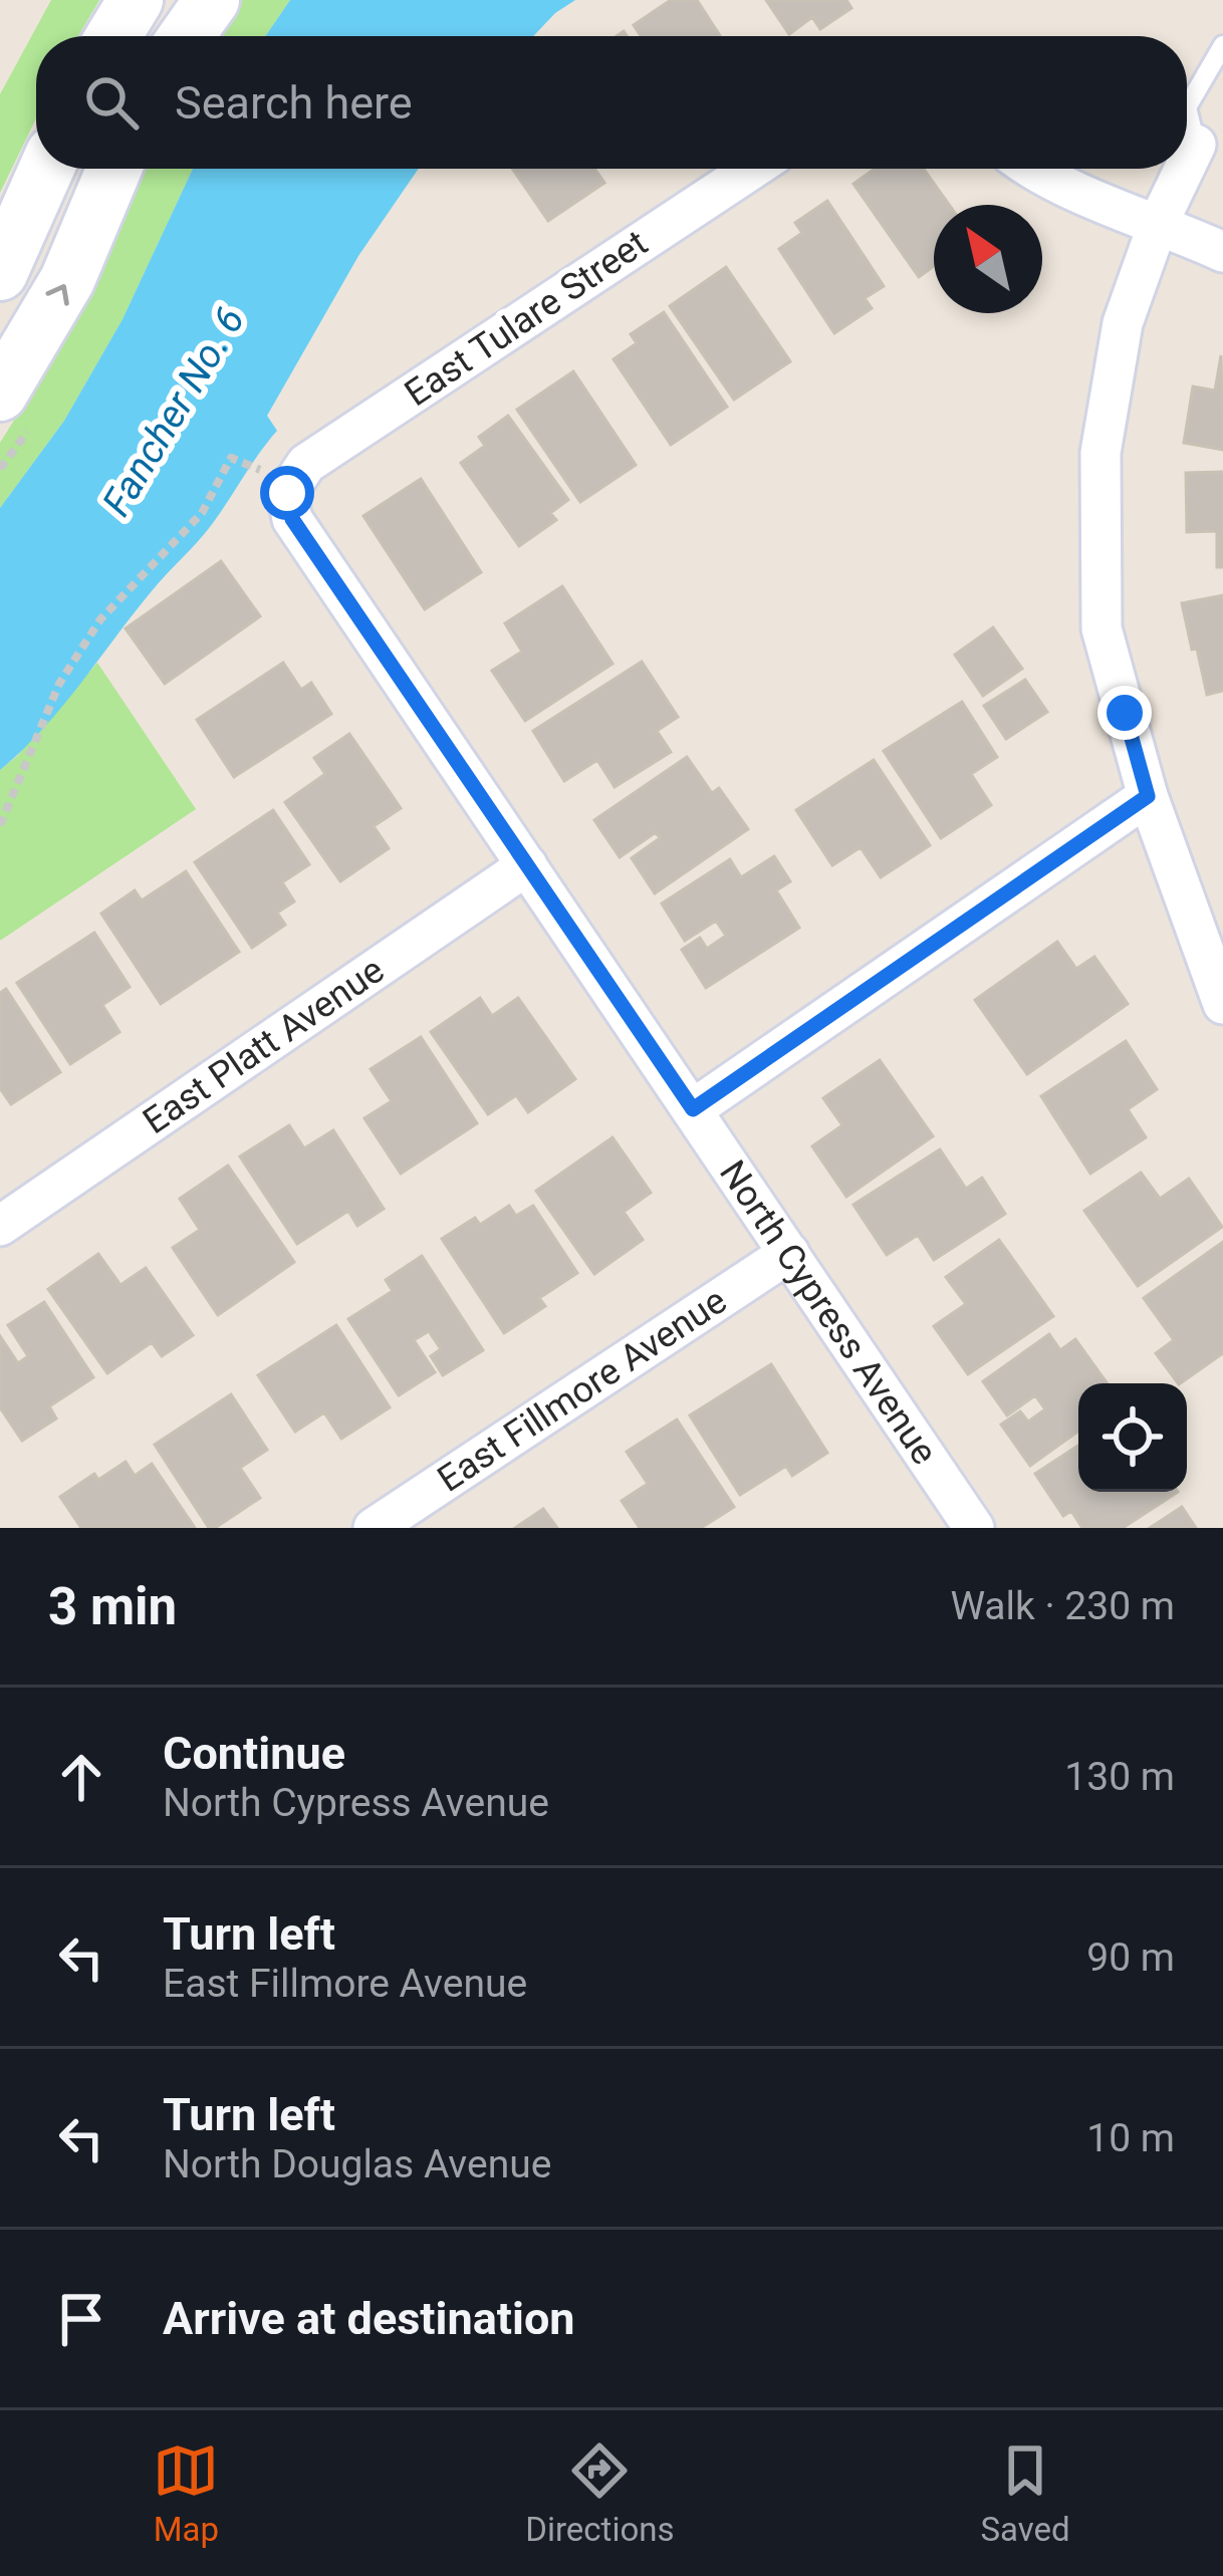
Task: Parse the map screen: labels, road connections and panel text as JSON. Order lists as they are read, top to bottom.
{
  "streets": {
    "street": [
      "East Tulare Street",
      "East Platt Avenue",
      "North Cypress Avenue",
      "East Fillmore Avenue"
    ]
  },
  "crossings": [
    ["East Tulare Street", "North Cypress Avenue"],
    ["East Platt Avenue", "North Cypress Avenue"],
    ["North Cypress Avenue", "East Fillmore Avenue"]
  ],
  "water": ["Fancher No. 6"],
  "north": "top left",
  "page": {
    "search": "Search here",
    "heading": ["3 min", "Walk · 230 m"],
    "list": [
      ["Continue", "North Cypress Avenue", "130 m"],
      ["Turn left", "East Fillmore Avenue", "90 m"],
      ["Turn left", "North Douglas Avenue", "10 m"],
      "Arrive at destination"
    ],
    "nav": ["Map", "Directions", "Saved"]
  }
}
